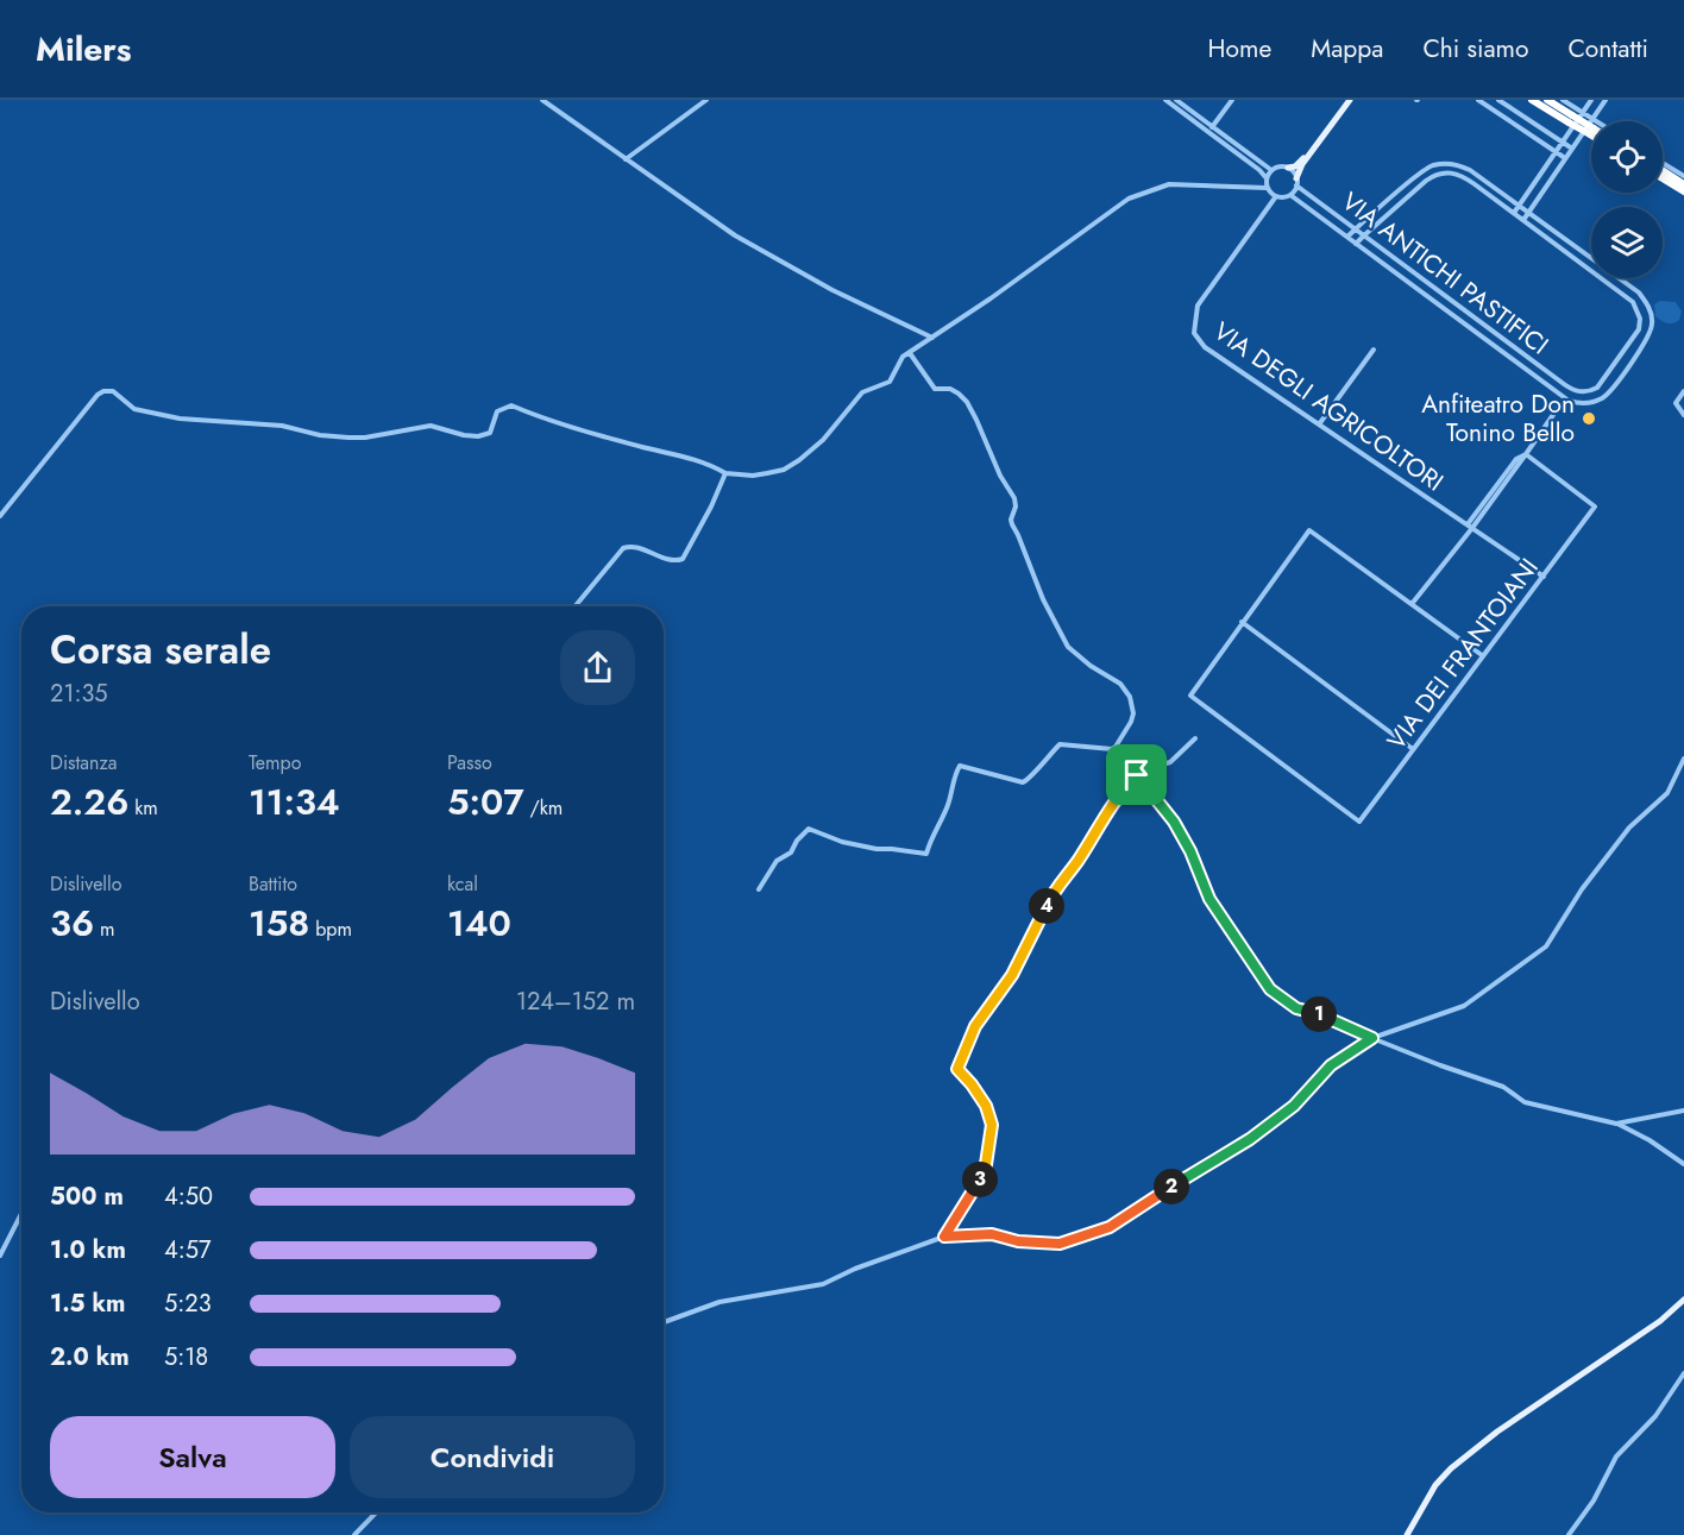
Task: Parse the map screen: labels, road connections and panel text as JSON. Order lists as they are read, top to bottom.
{
  "streets": {
    "street": ["VIA ANTICHI PASTIFICI", "VIA DEGLI AGRICOLTORI", "VIA DEI FRANTOIANI"]
  },
  "crossings": [
    ["VIA ANTICHI PASTIFICI", "VIA DEGLI AGRICOLTORI"],
    ["VIA DEGLI AGRICOLTORI", "VIA DEI FRANTOIANI"]
  ],
  "places": ["Anfiteatro Don Tonino Bello"],
  "page": {
    "header": "Milers",
    "nav": [
      "Home",
      "Mappa",
      "Chi siamo",
      "Contatti"
    ],
    "heading": ["Corsa serale", "21:35"],
    "stats": [
      ["Distanza", "2.26 km"],
      ["Tempo", "11:34"],
      ["Passo", "5:07 /km"],
      ["Dislivello", "36 m"],
      ["Battito", "158 bpm"],
      ["kcal", "140"]
    ],
    "pins": [
      "4",
      "1",
      "3",
      "2"
    ],
    "chart": ["Dislivello", "124–152 m"],
    "list": [
      {
        "name": "500 m",
        "note": "4:50"
      },
      {
        "name": "1.0 km",
        "note": "4:57"
      },
      {
        "name": "1.5 km",
        "note": "5:23"
      },
      {
        "name": "2.0 km",
        "note": "5:18"
      }
    ],
    "buttons": ["Salva", "Condividi"]
  }
}
